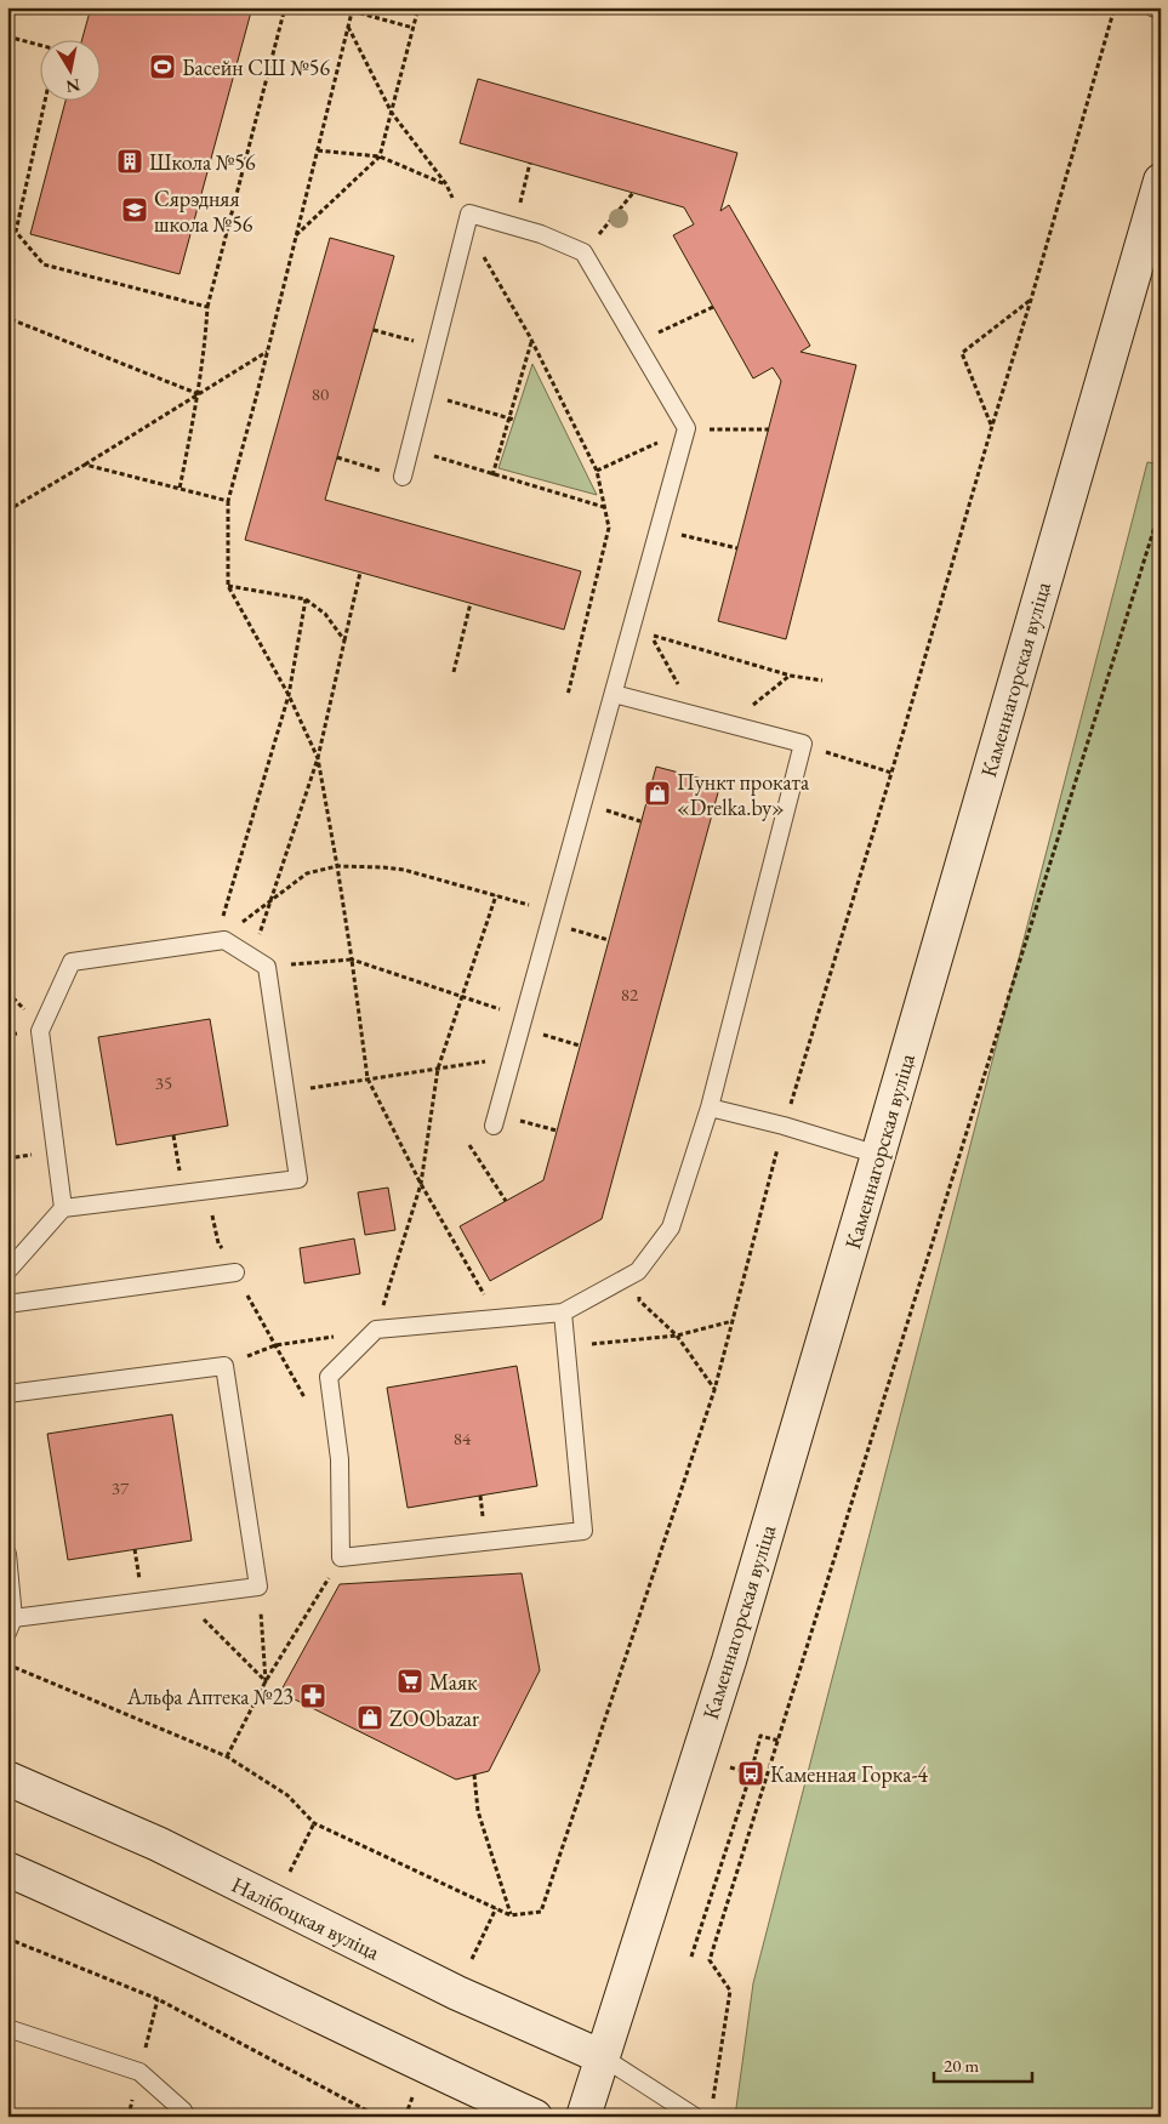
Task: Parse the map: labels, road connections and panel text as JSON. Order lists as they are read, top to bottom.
{
  "streets": {
    "main road": ["Каменнагорская вуліца", "Налібоцкая вуліца"]
  },
  "crossings": [
    ["Каменнагорская вуліца", "Налібоцкая вуліца"]
  ],
  "places": {
    "sports": ["Басейн СШ №56"],
    "building": ["Школа №56"],
    "school or university": ["Сярэдняя школа №56"],
    "shop": ["Пункт проката «Drelka.by»", "ZOObazar"],
    "supermarket": ["Маяк"],
    "pharmacy": ["Альфа Аптека №23"],
    "bus stop": ["Каменная Горка-4"]
  },
  "house_numbers": [
    "80",
    "82",
    "35",
    "84",
    "37"
  ],
  "scale_bar": "20 m",
  "north": "bottom"
}
